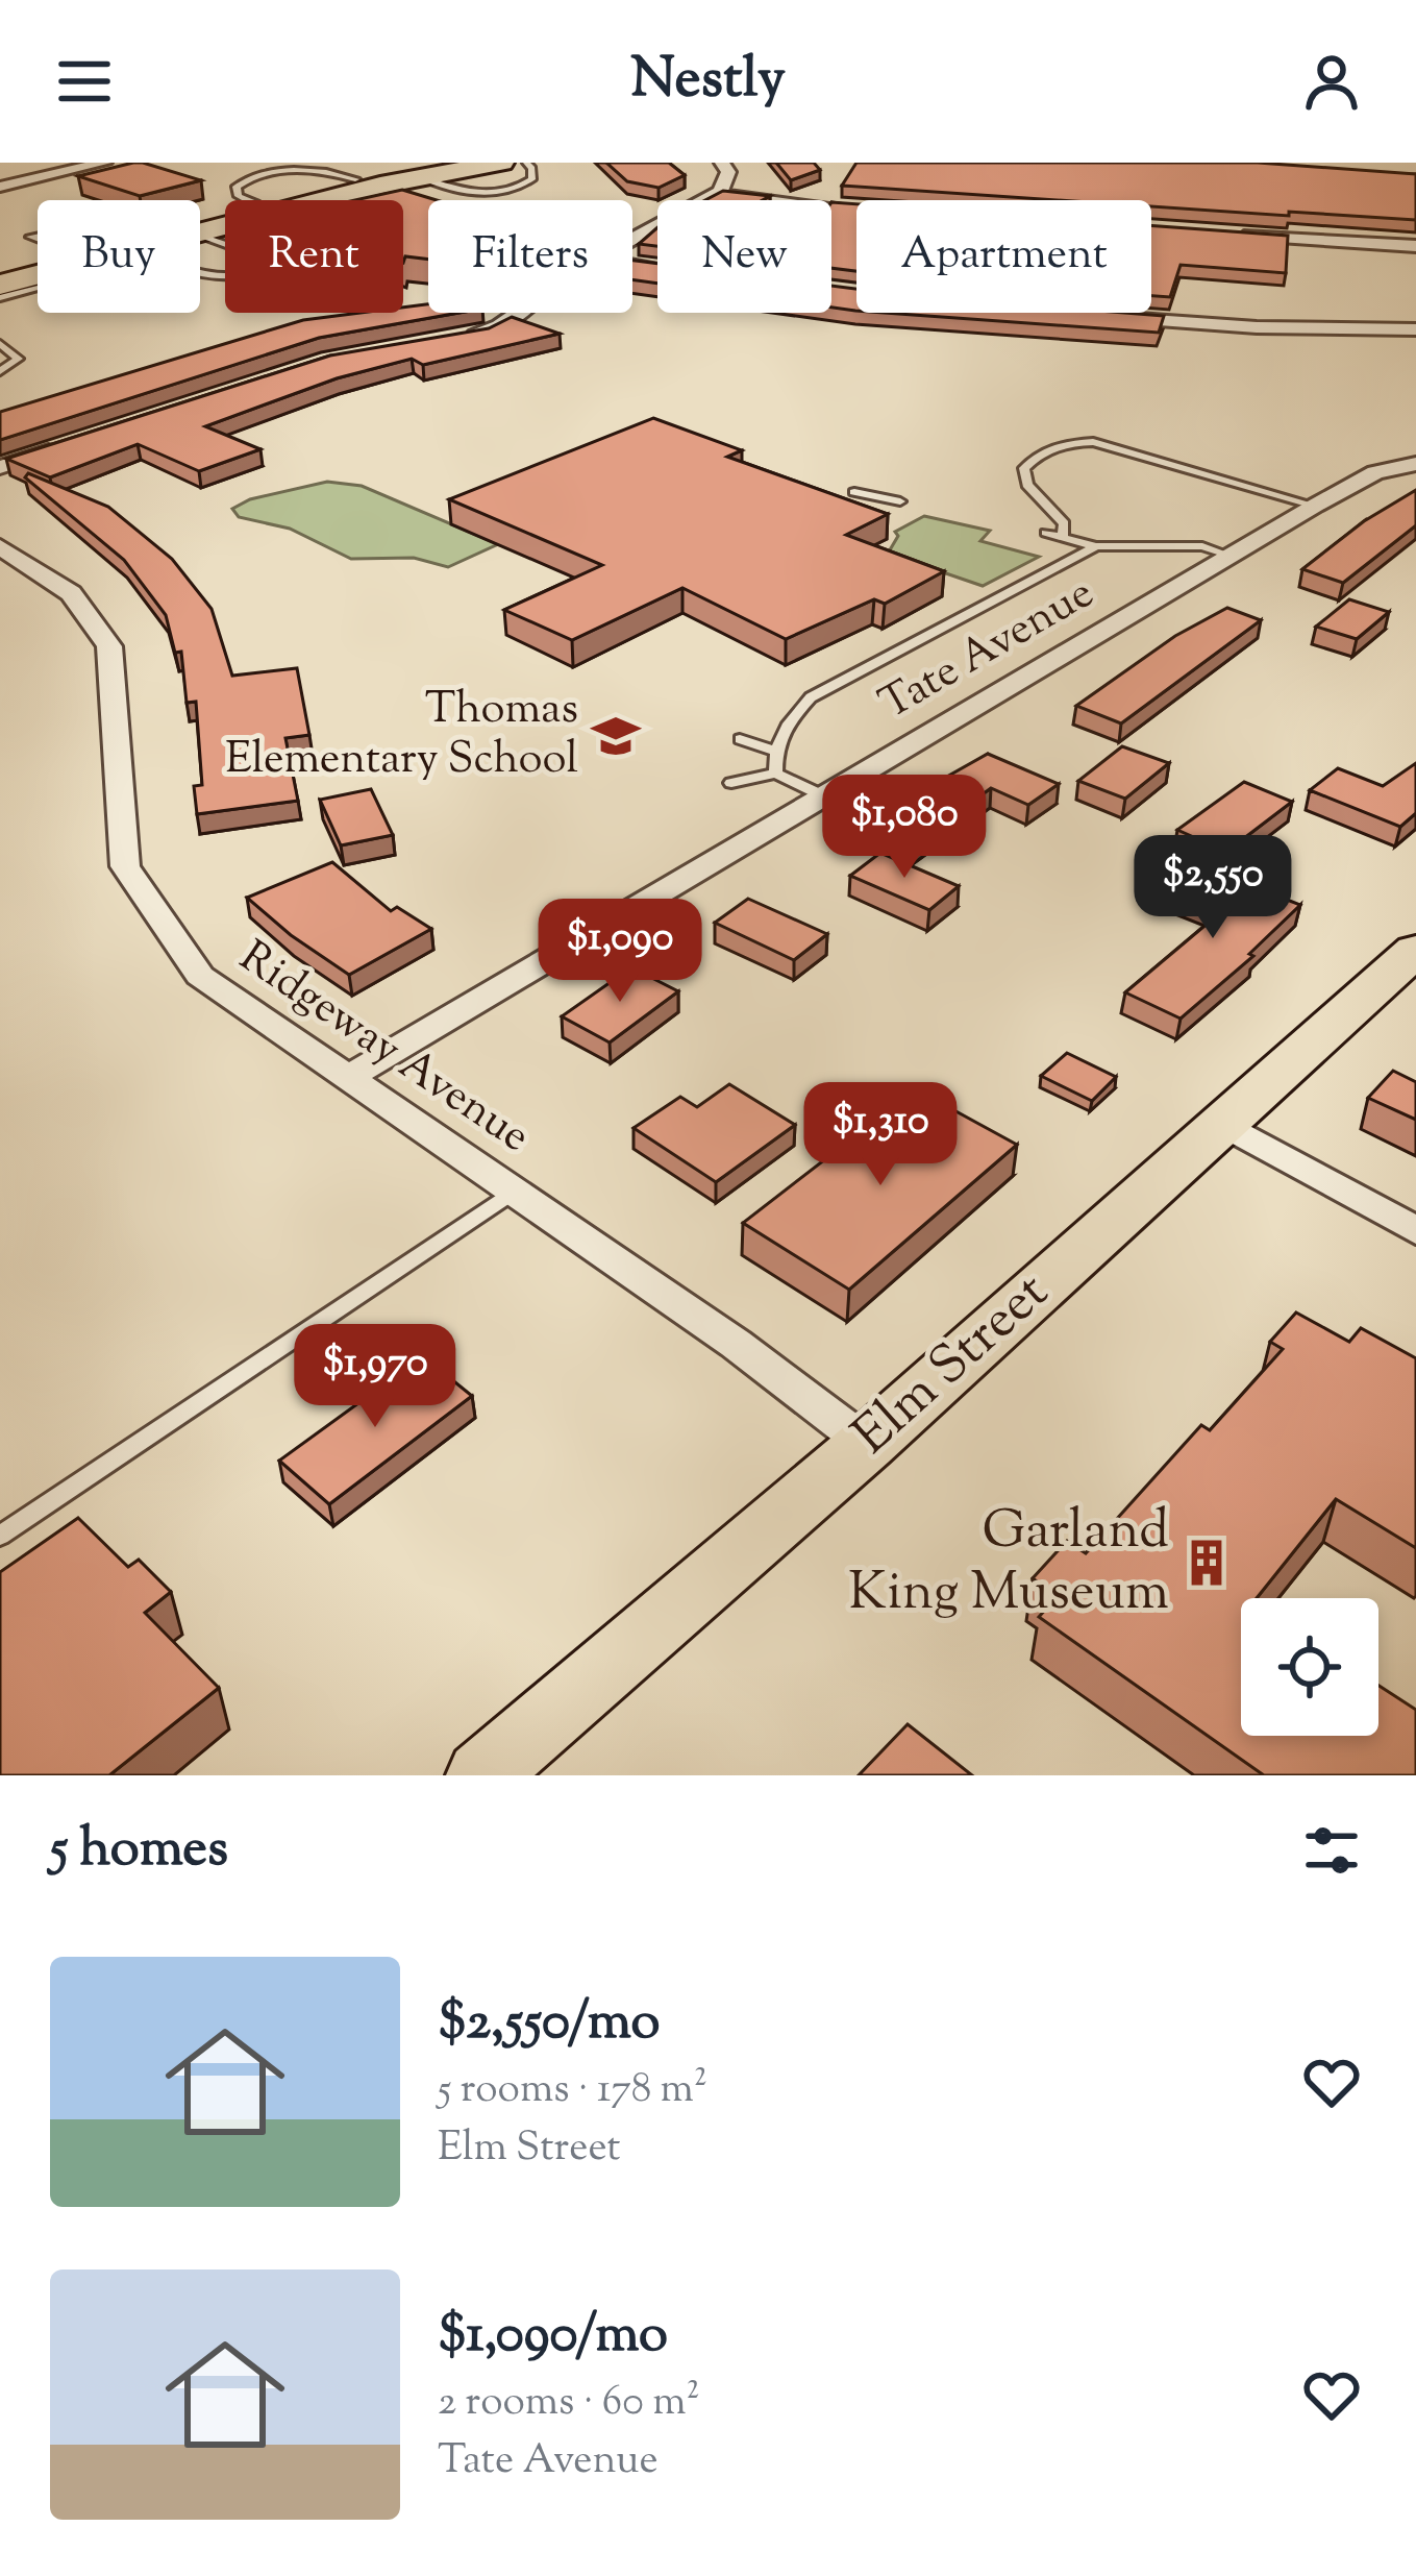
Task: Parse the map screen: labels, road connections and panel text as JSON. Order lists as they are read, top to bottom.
{
  "streets": {
    "main road": ["Elm Street"],
    "street": ["Tate Avenue", "Ridgeway Avenue"]
  },
  "crossings": [
    ["Tate Avenue", "Ridgeway Avenue"],
    ["Ridgeway Avenue", "Elm Street"]
  ],
  "places": {
    "school or university": ["Thomas Elementary School"],
    "building": ["Garland King Museum"]
  },
  "page": {
    "header": "Nestly",
    "chip": [
      "Buy",
      "Rent",
      "Filters",
      "New",
      "Apartment"
    ],
    "price": [
      "$1,080",
      "$2,550",
      "$1,090",
      "$1,310",
      "$1,970"
    ],
    "heading": "5 homes",
    "list": [
      {
        "name": "$2,550/mo",
        "note": "5 rooms · 178 m² · Elm Street"
      },
      {
        "name": "$1,090/mo",
        "note": "2 rooms · 60 m² · Tate Avenue"
      }
    ]
  }
}
